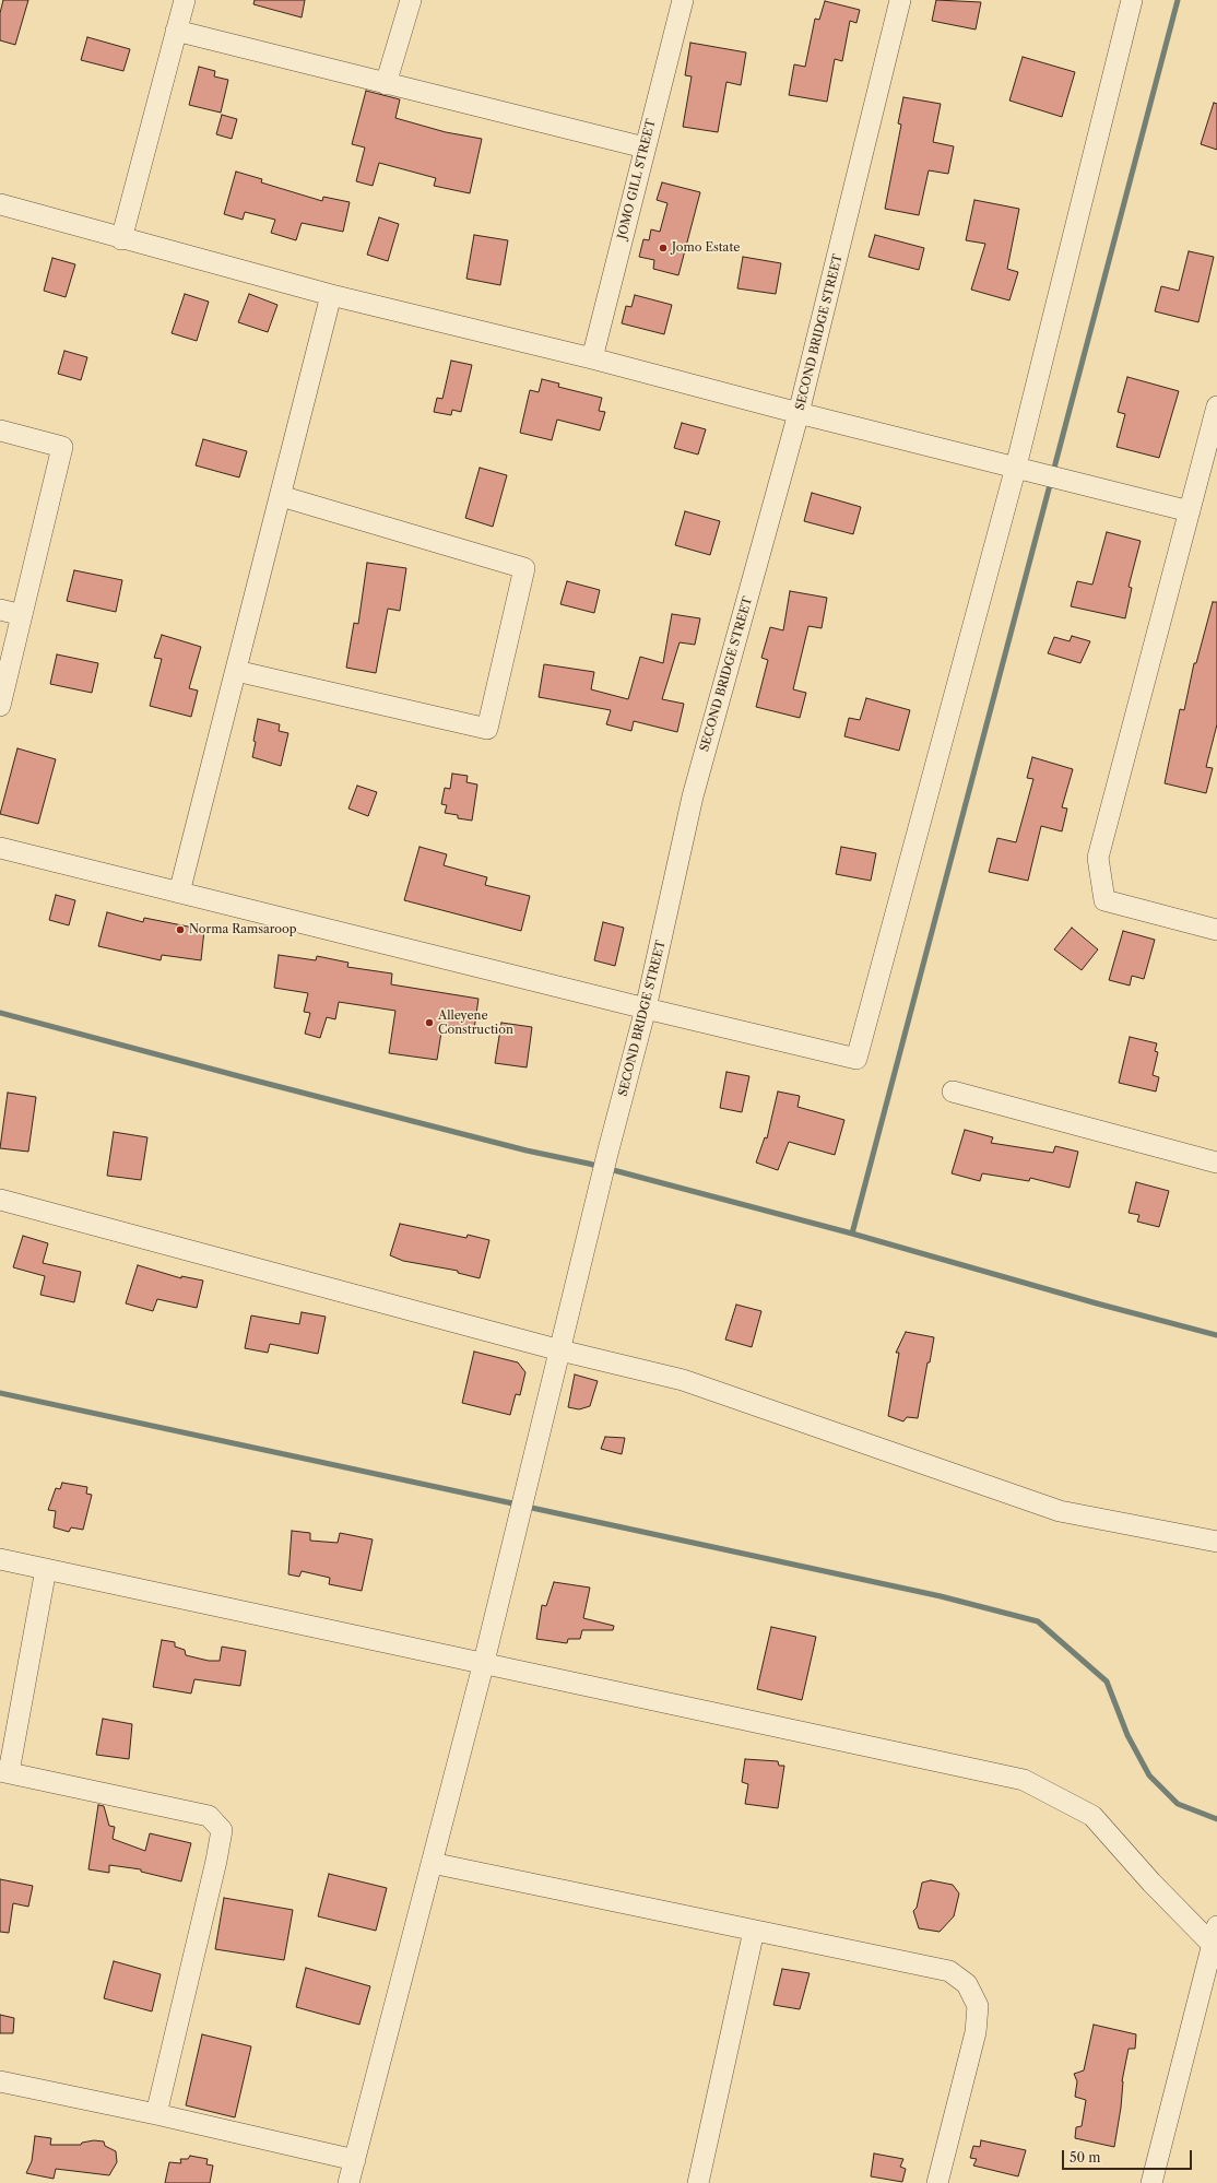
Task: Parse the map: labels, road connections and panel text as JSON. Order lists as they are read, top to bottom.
{
  "streets": {
    "street": ["JOMO GILL STREET", "SECOND BRIDGE STREET"]
  },
  "places": ["Jomo Estate", "Norma Ramsaroop", "Alleyene Construction"],
  "scale_bar": "50 m"
}
